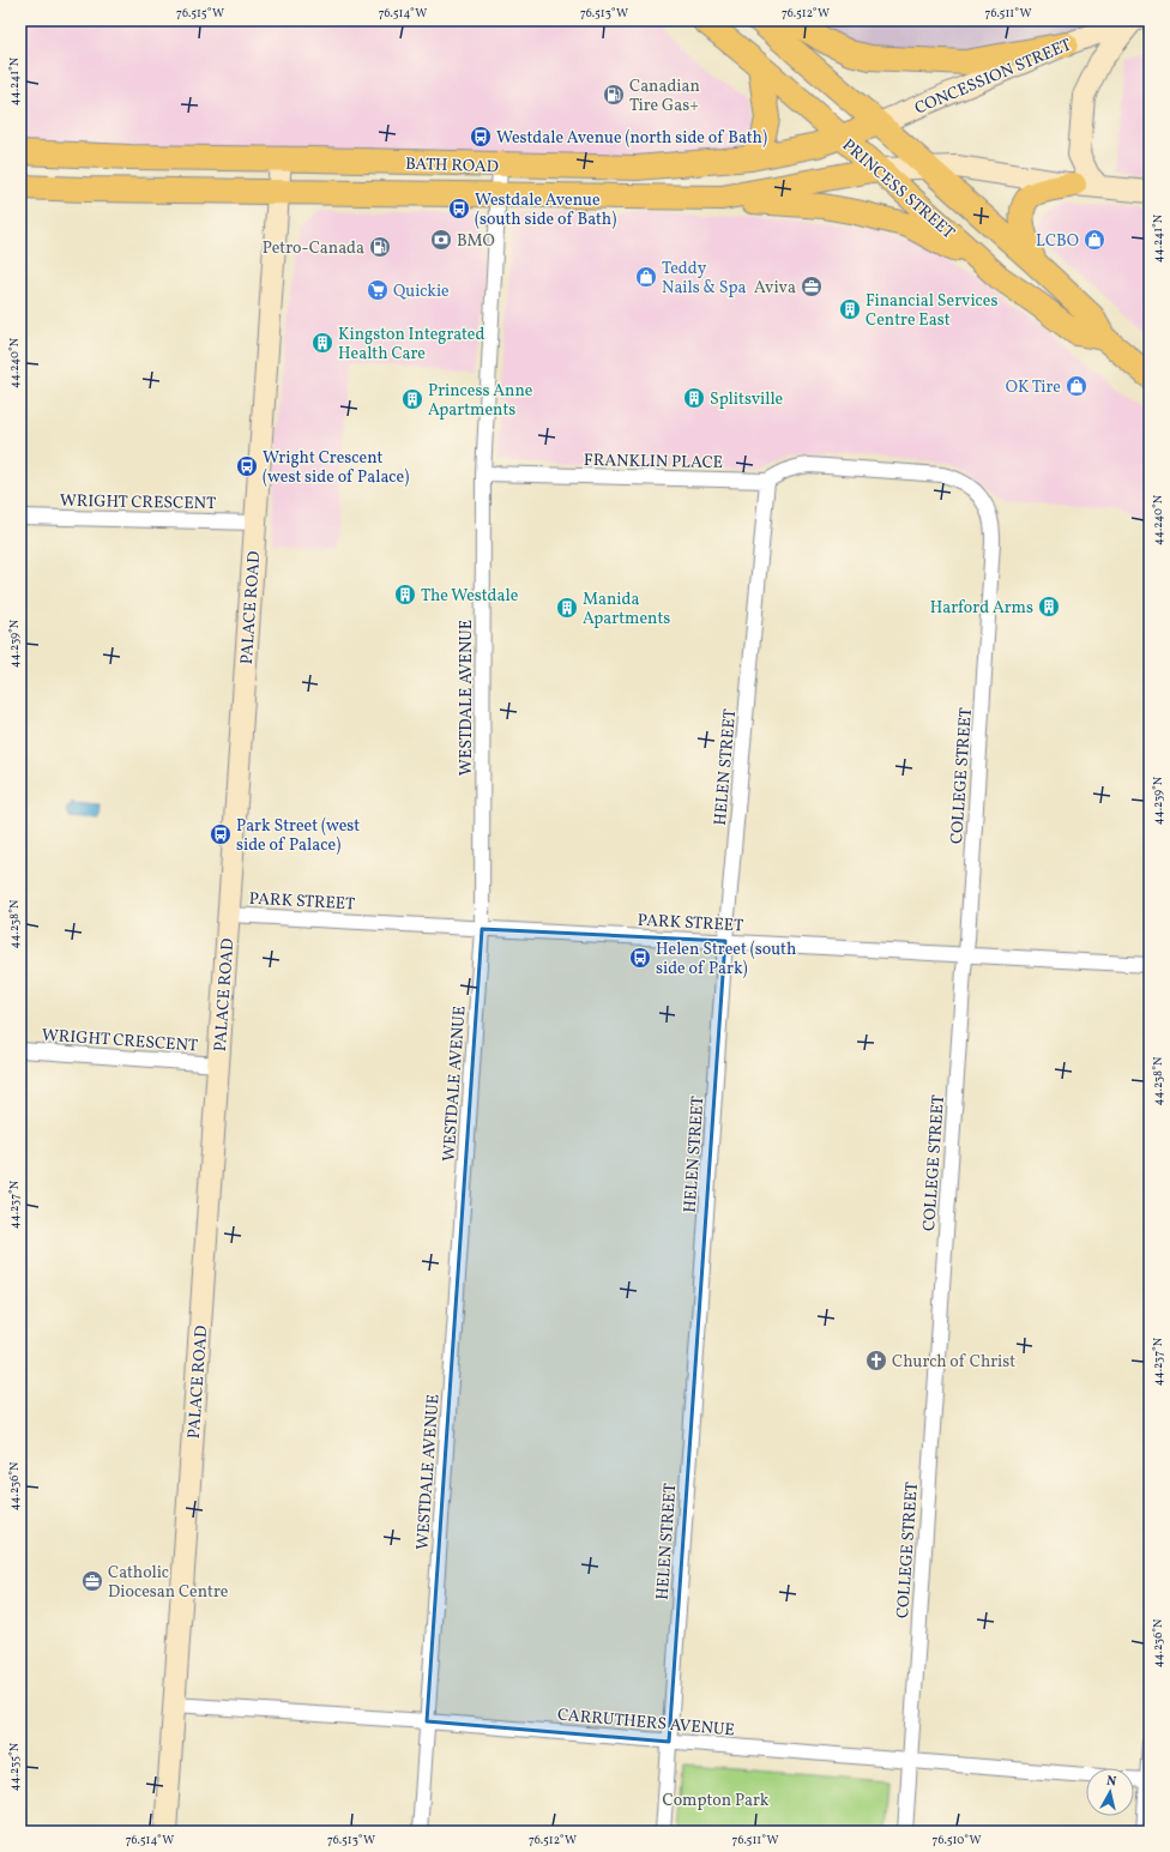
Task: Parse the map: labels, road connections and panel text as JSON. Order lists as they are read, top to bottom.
{
  "streets": {
    "main road": ["BATH ROAD", "PRINCESS STREET"],
    "street": [
      "CONCESSION STREET",
      "FRANKLIN PLACE",
      "WRIGHT CRESCENT",
      "PALACE ROAD",
      "WESTDALE AVENUE",
      "HELEN STREET",
      "COLLEGE STREET",
      "PARK STREET",
      "CARRUTHERS AVENUE"
    ]
  },
  "crossings": [
    ["CONCESSION STREET", "BATH ROAD"],
    ["CONCESSION STREET", "PRINCESS STREET"],
    ["BATH ROAD", "PRINCESS STREET"],
    ["BATH ROAD", "PALACE ROAD"],
    ["BATH ROAD", "WESTDALE AVENUE"],
    ["FRANKLIN PLACE", "WESTDALE AVENUE"],
    ["FRANKLIN PLACE", "HELEN STREET"],
    ["FRANKLIN PLACE", "COLLEGE STREET"],
    ["WRIGHT CRESCENT", "PALACE ROAD"],
    ["PALACE ROAD", "PARK STREET"],
    ["PALACE ROAD", "CARRUTHERS AVENUE"],
    ["WESTDALE AVENUE", "PARK STREET"],
    ["WESTDALE AVENUE", "CARRUTHERS AVENUE"],
    ["HELEN STREET", "COLLEGE STREET"],
    ["HELEN STREET", "PARK STREET"],
    ["HELEN STREET", "CARRUTHERS AVENUE"],
    ["COLLEGE STREET", "PARK STREET"],
    ["COLLEGE STREET", "CARRUTHERS AVENUE"]
  ],
  "parks": ["Compton Park"],
  "places": {
    "fuel station": ["Canadian Tire Gas+", "Petro-Canada"],
    "bus stop": [
      "Westdale Avenue (north side of Bath)",
      "Westdale Avenue (south side of Bath)",
      "Wright Crescent (west side of Palace)",
      "Park Street (west side of Palace)",
      "Helen Street (south side of Park)"
    ],
    "bank": ["BMO"],
    "shop": ["LCBO", "Teddy Nails & Spa", "OK Tire"],
    "office": ["Aviva", "Catholic Diocesan Centre"],
    "supermarket": ["Quickie"],
    "building": [
      "Financial Services Centre East",
      "Kingston Integrated Health Care",
      "Splitsville",
      "Princess Anne Apartments",
      "The Westdale",
      "Harford Arms",
      "Manida Apartments"
    ],
    "church": ["Church of Christ"]
  },
  "north": "top",
  "coordinates": [
    "76.515°W",
    "76.514°W",
    "76.513°W",
    "76.512°W",
    "76.511°W",
    "44.241°N",
    "44.240°N",
    "44.239°N",
    "44.238°N",
    "44.237°N",
    "44.236°N",
    "44.235°N",
    "76.510°W"
  ]
}
